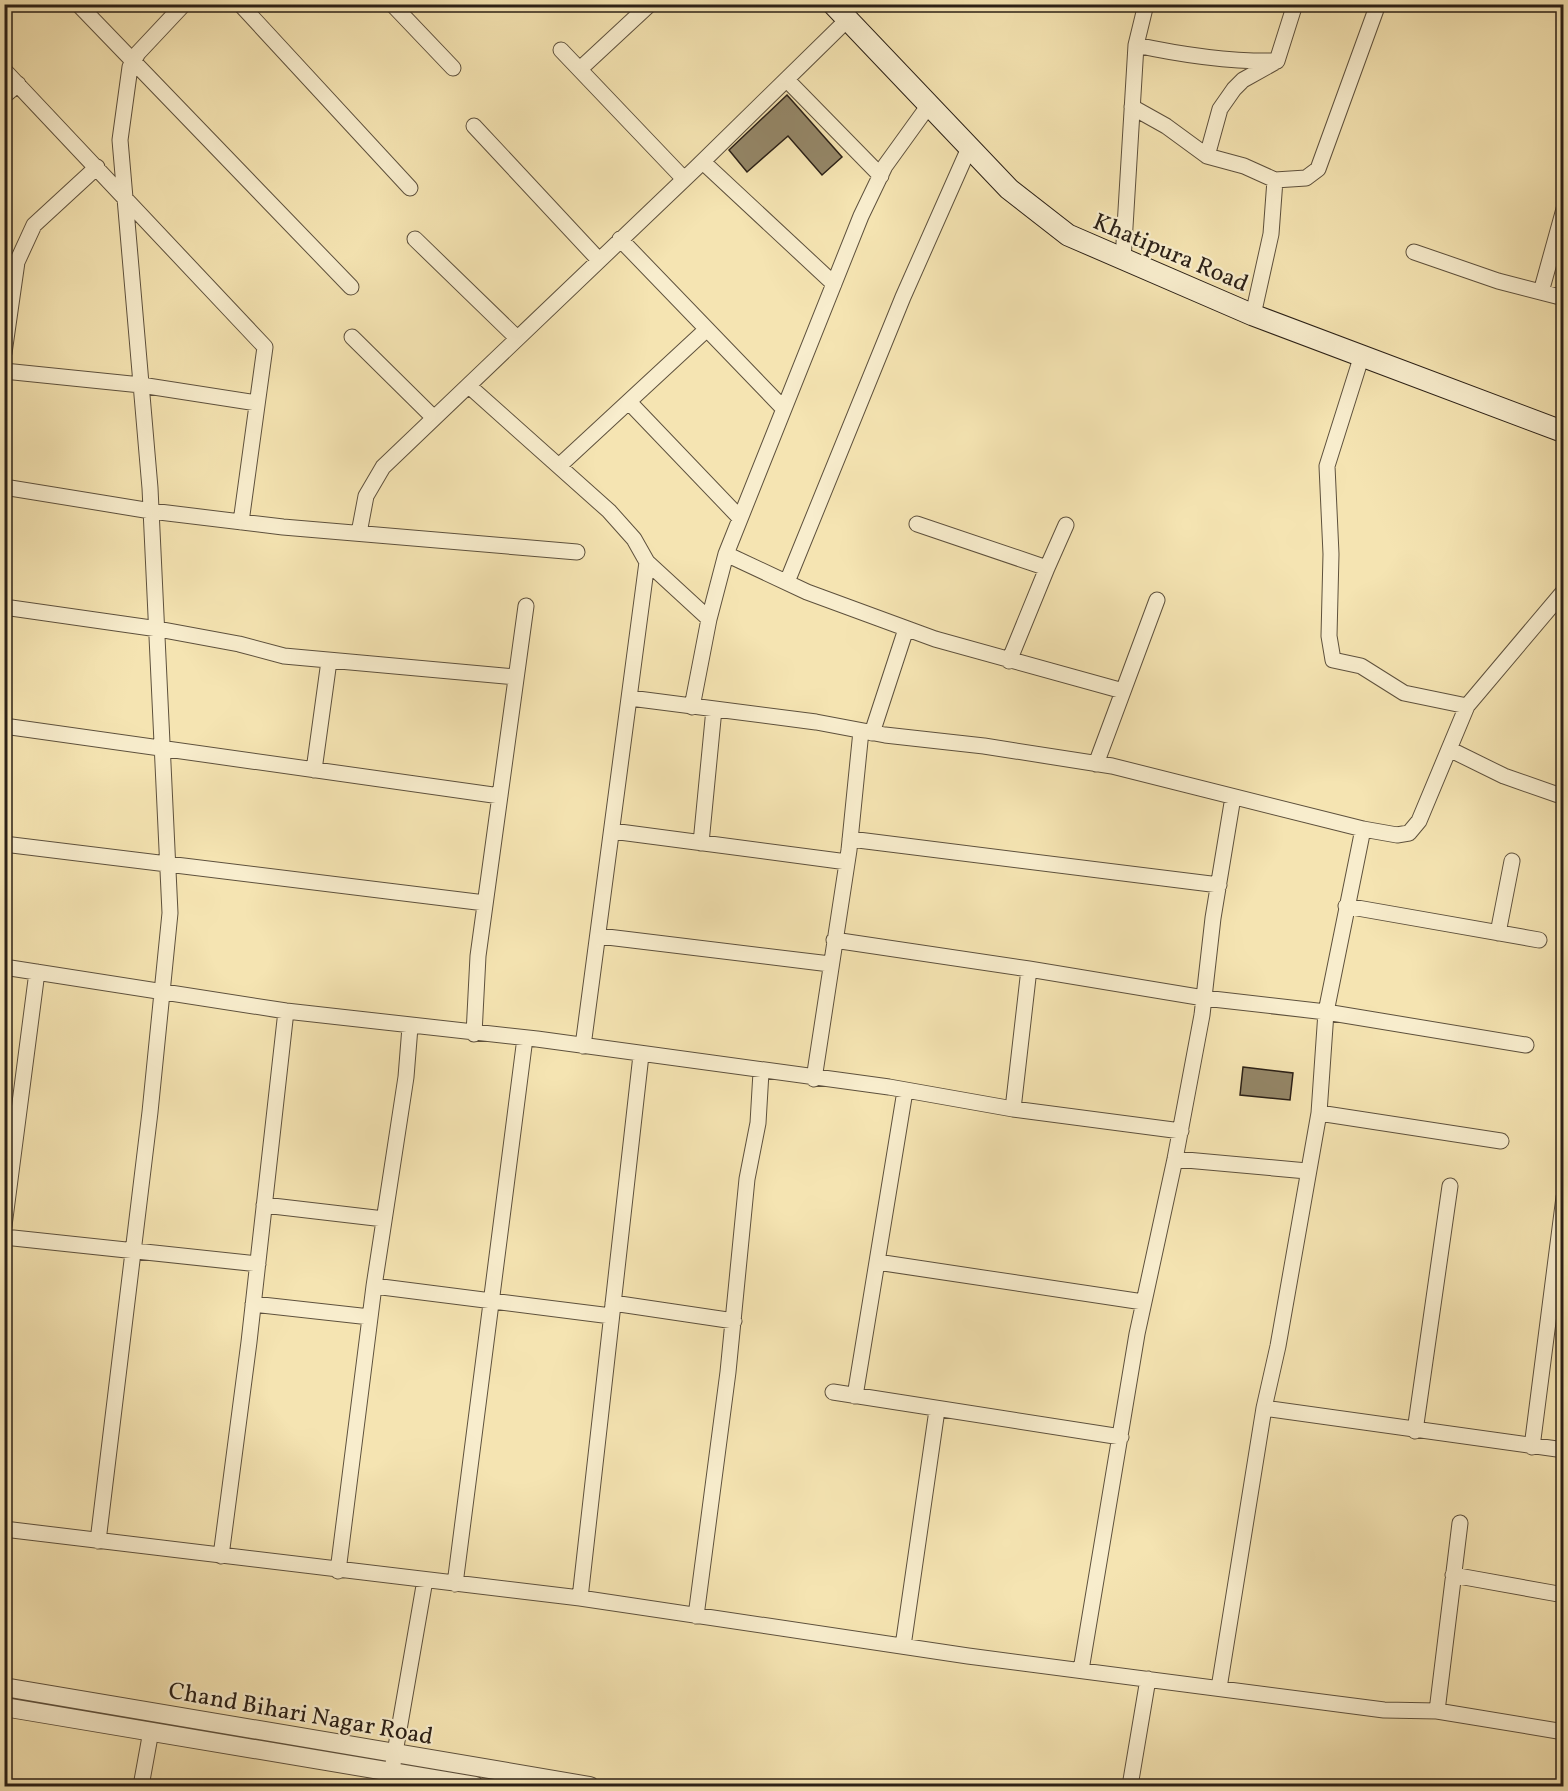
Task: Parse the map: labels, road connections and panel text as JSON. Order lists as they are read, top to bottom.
{
  "streets": {
    "main road": ["Khatipura Road"],
    "street": ["Chand Bihari Nagar Road"]
  }
}
